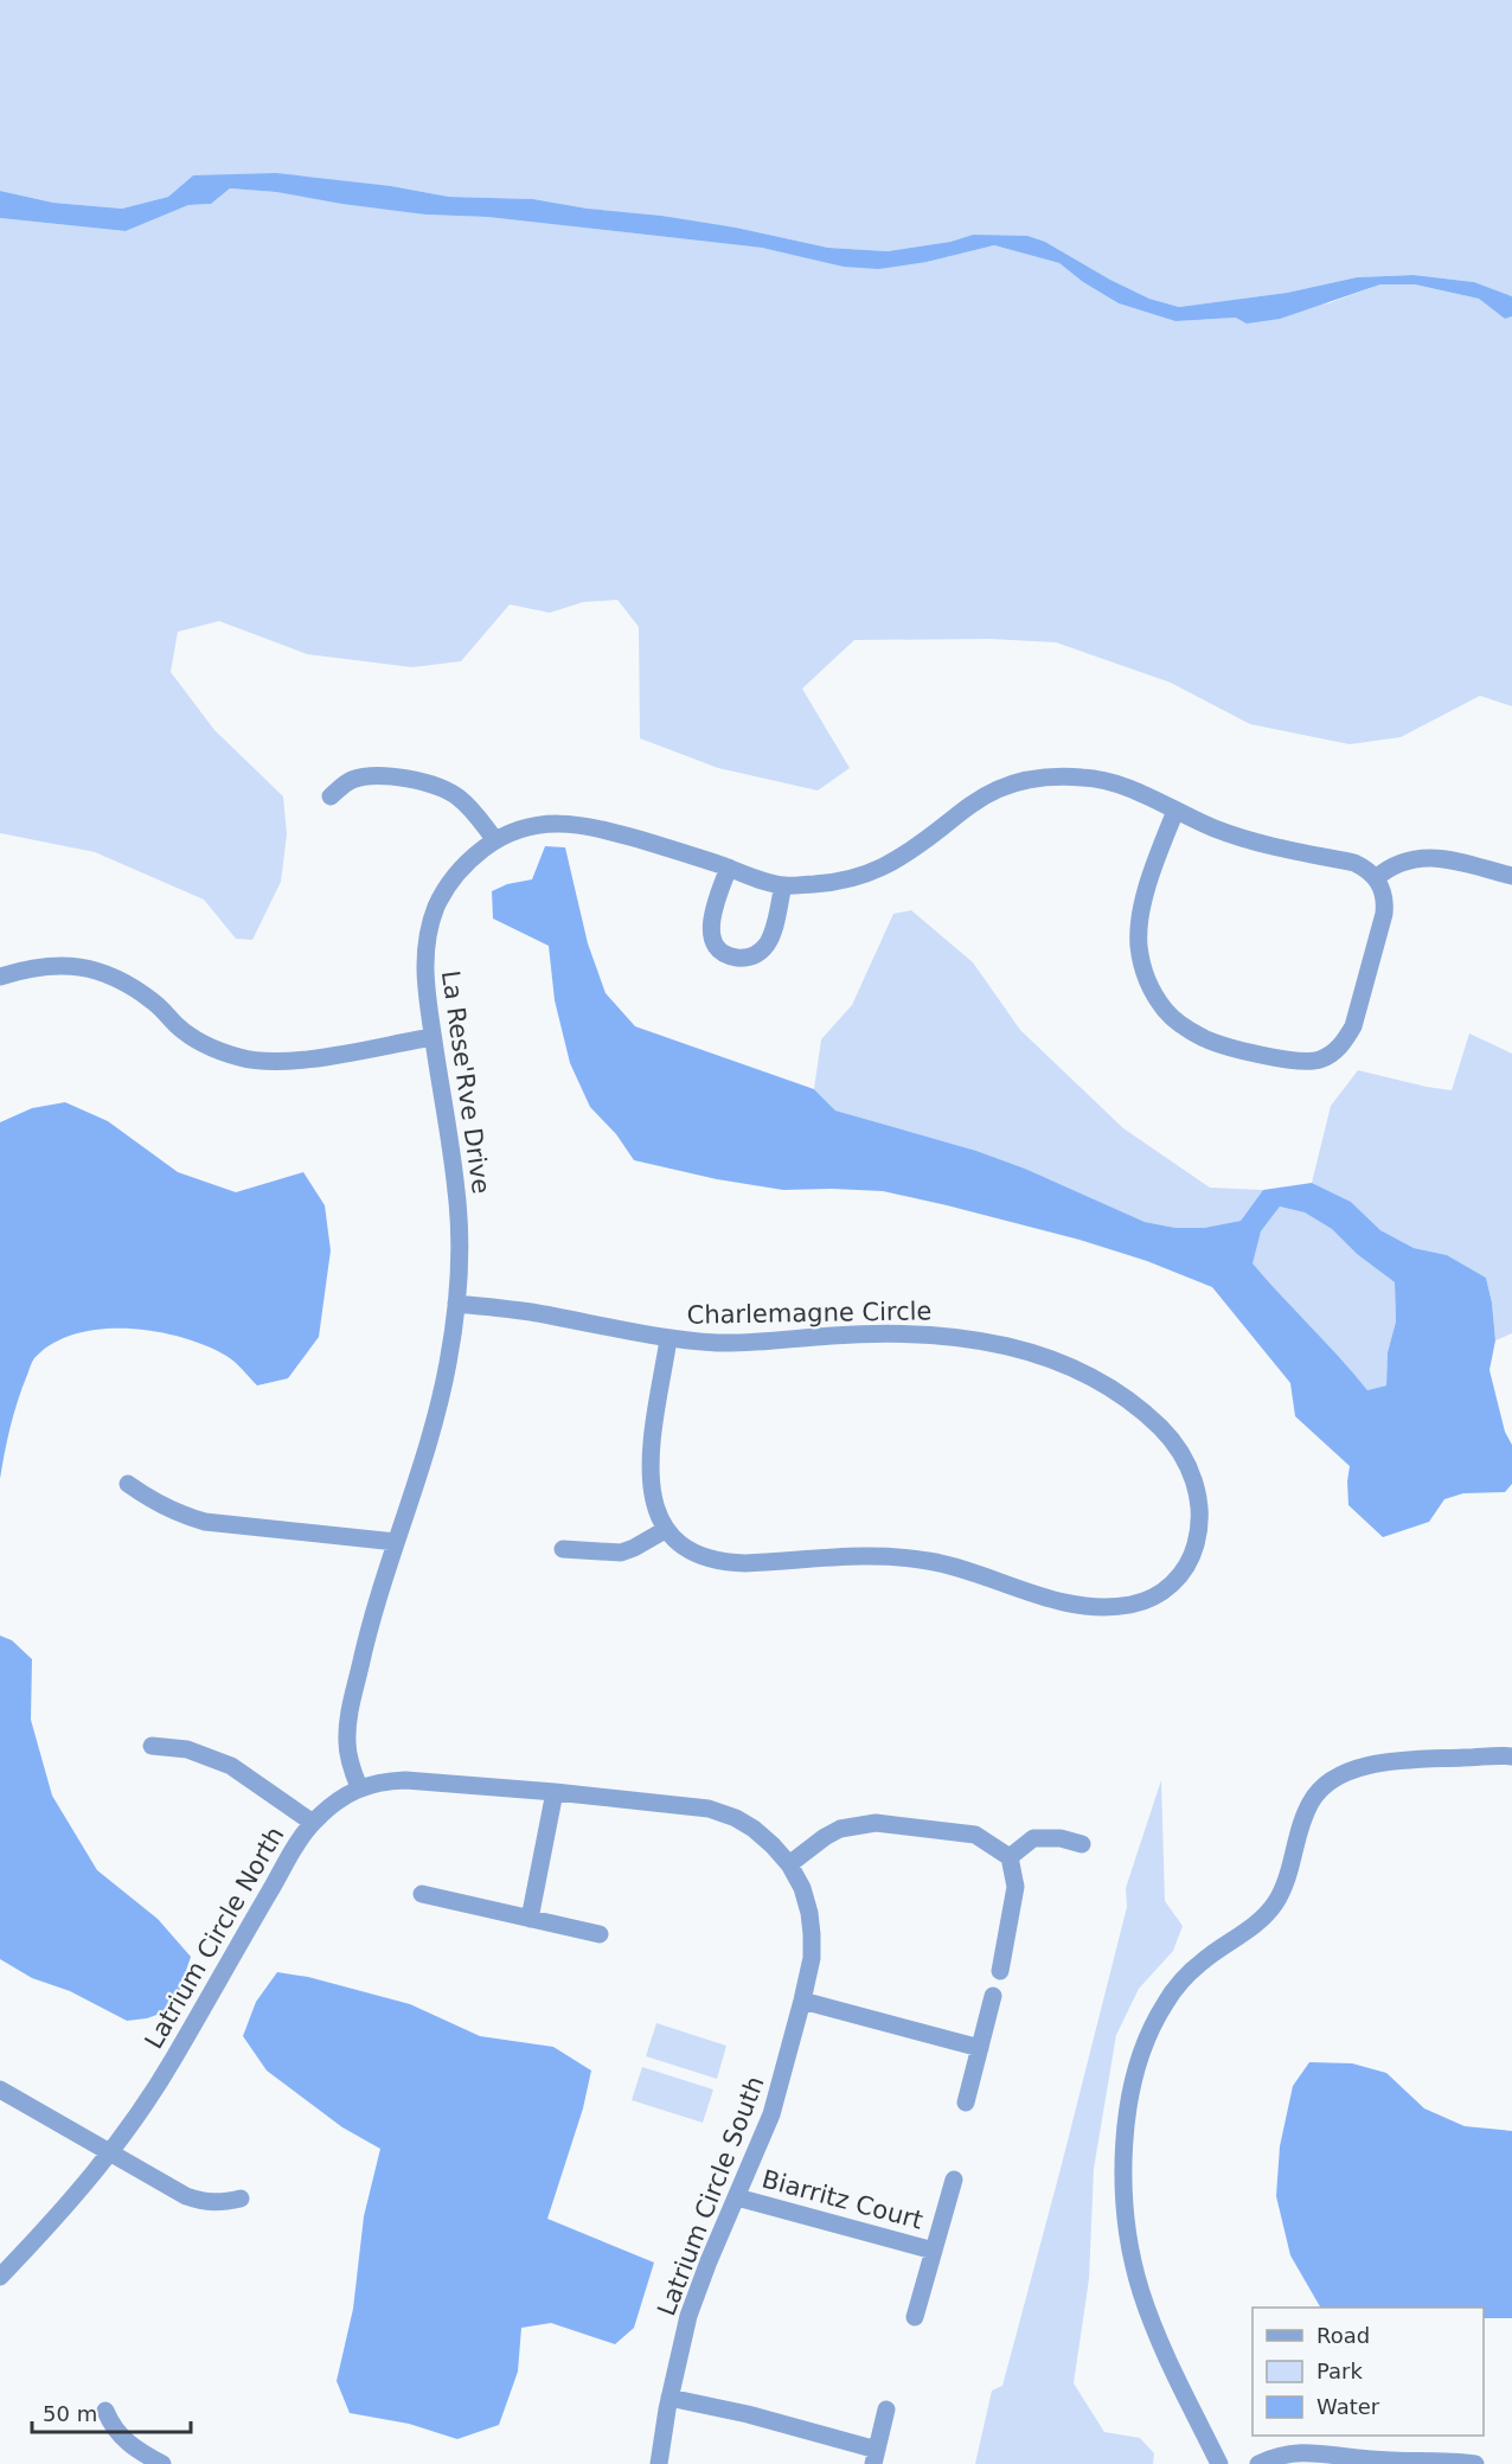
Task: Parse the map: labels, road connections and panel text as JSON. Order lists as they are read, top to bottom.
{
  "streets": {
    "street": [
      "La Rese'Rve Drive",
      "Charlemagne Circle",
      "Latrium Circle North",
      "Latrium Circle South",
      "Biarritz Court"
    ]
  },
  "crossings": [
    ["La Rese'Rve Drive", "Charlemagne Circle"],
    ["La Rese'Rve Drive", "Latrium Circle North"],
    ["Latrium Circle North", "Latrium Circle South"],
    ["Latrium Circle South", "Biarritz Court"]
  ],
  "legend": ["Road", "Park", "Water"],
  "scale_bar": "50 m"
}
